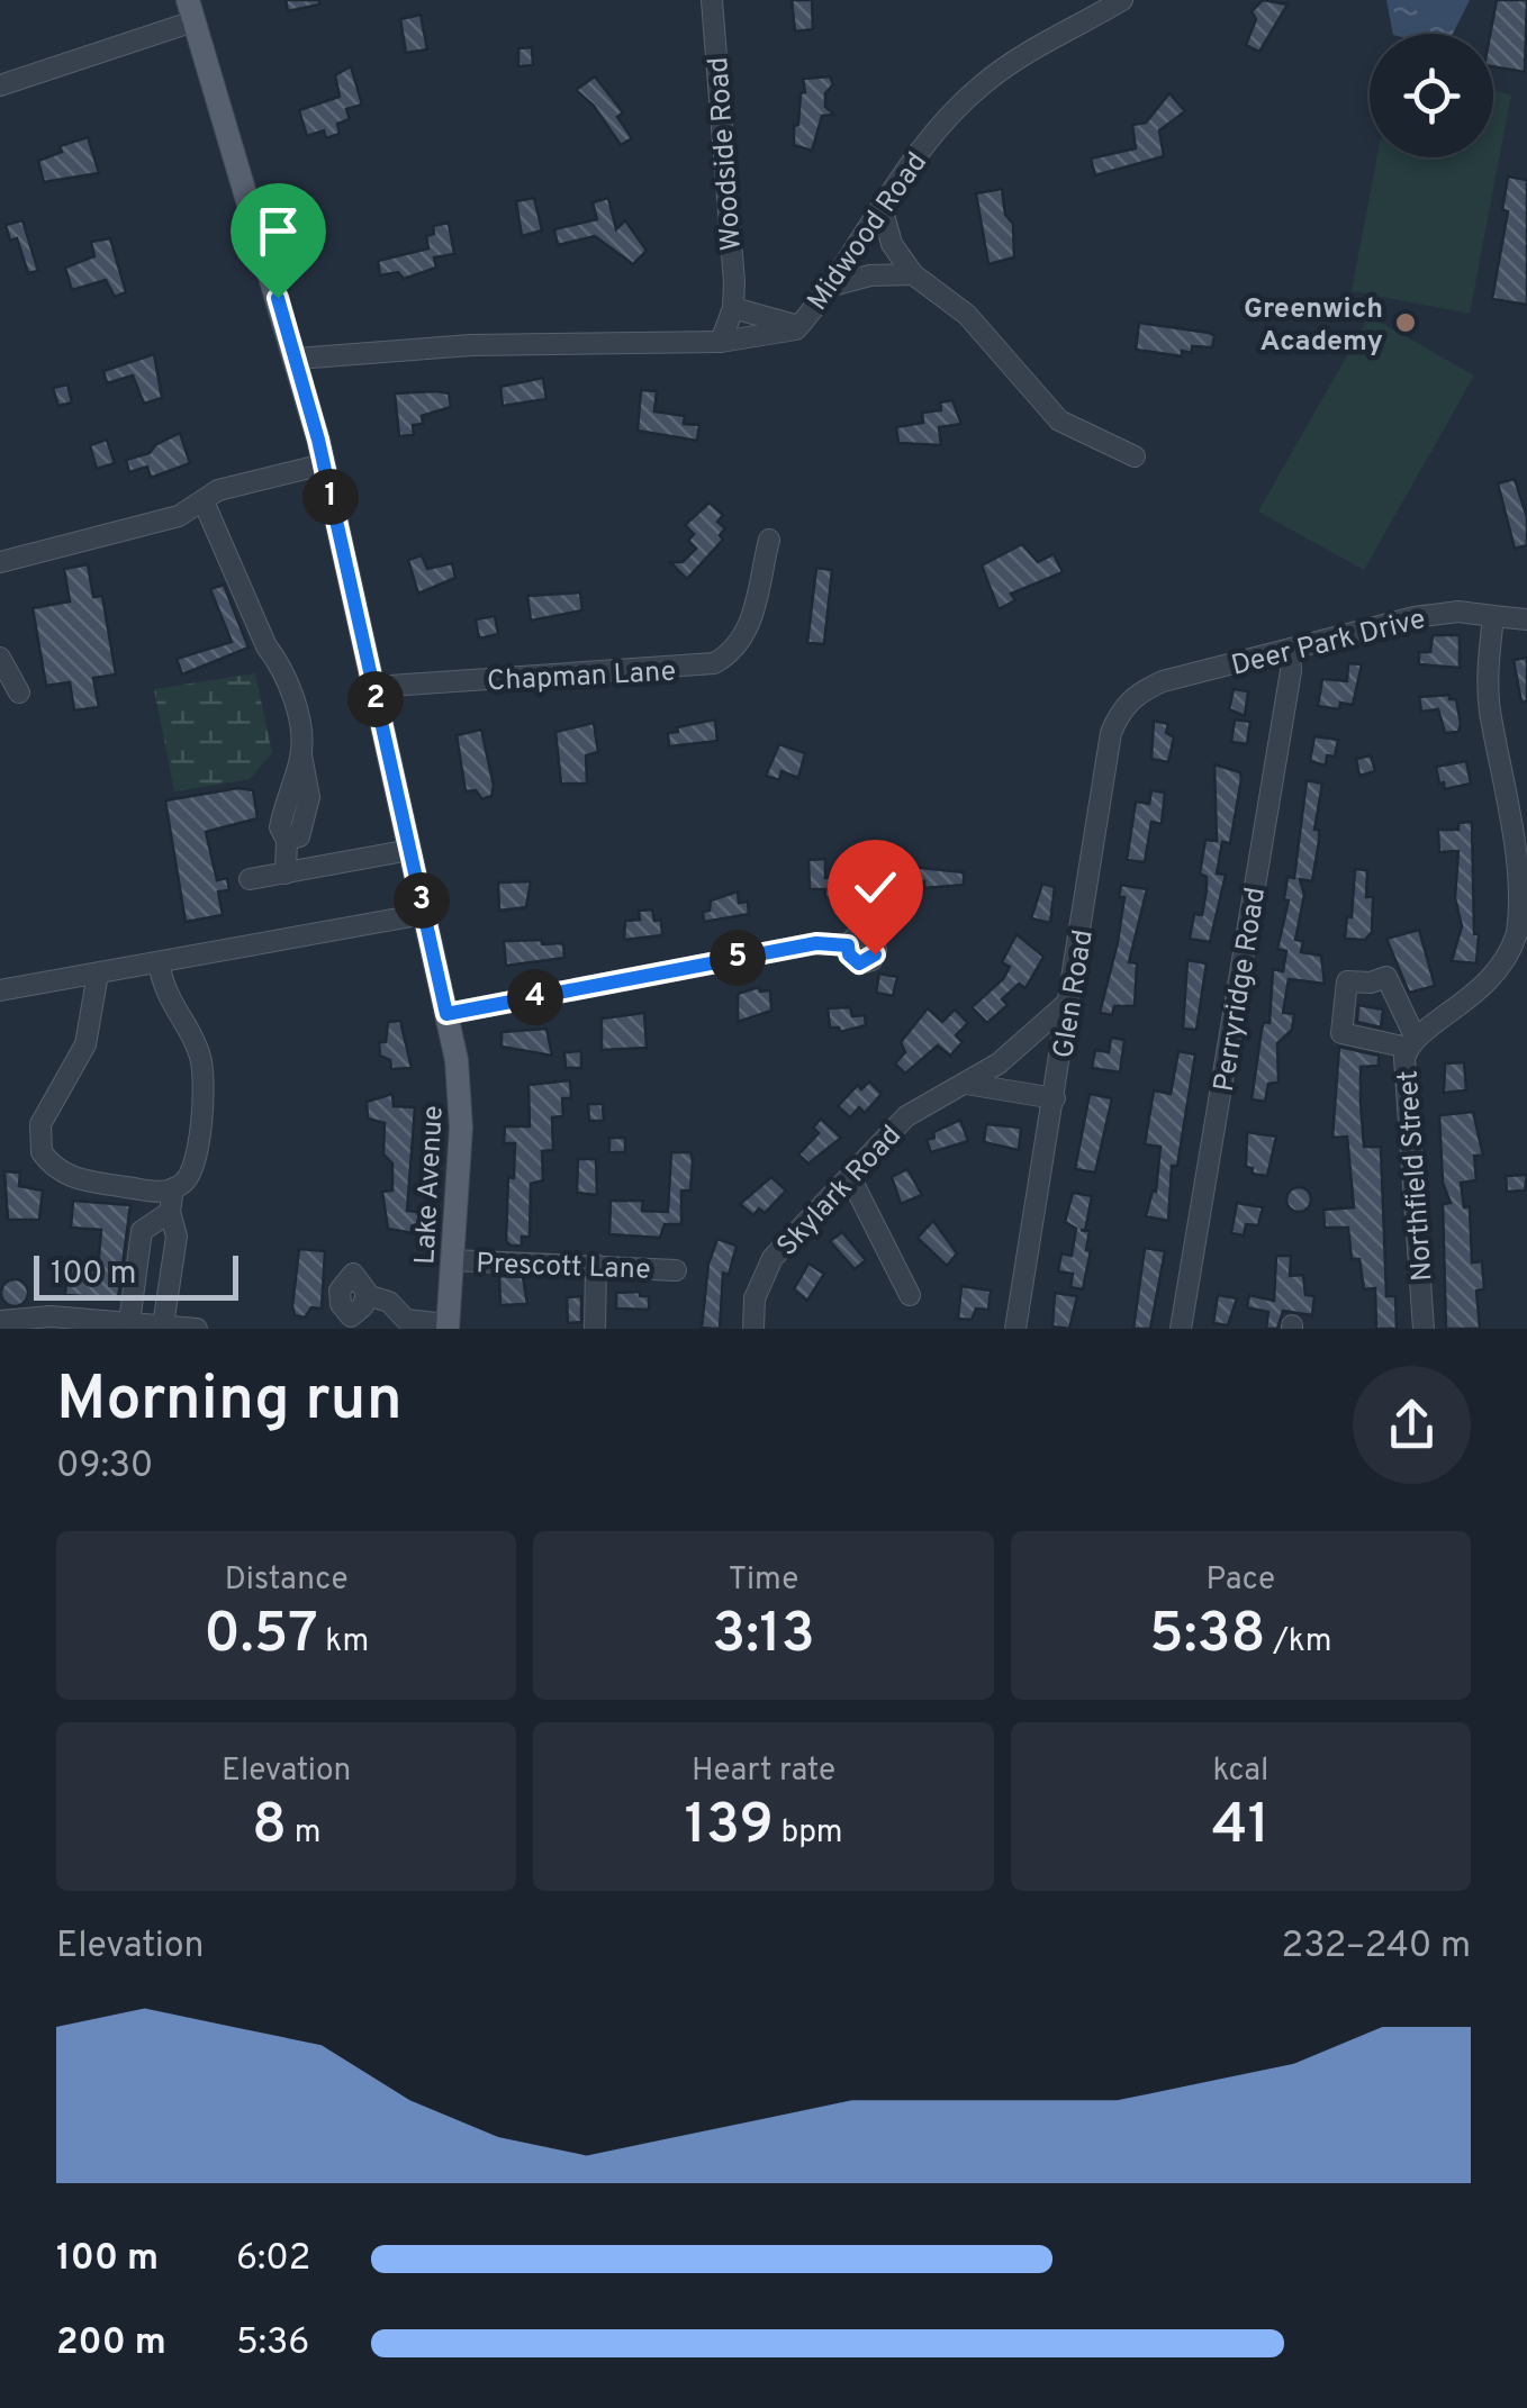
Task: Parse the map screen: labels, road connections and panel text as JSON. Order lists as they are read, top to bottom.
{
  "streets": {
    "main road": ["Lake Avenue"],
    "street": [
      "Woodside Road",
      "Midwood Road",
      "Deer Park Drive",
      "Chapman Lane",
      "Perryridge Road",
      "Glen Road",
      "Northfield Street",
      "Skylark Road",
      "Prescott Lane"
    ]
  },
  "crossings": [
    ["Woodside Road", "Midwood Road"],
    ["Midwood Road", "Lake Avenue"],
    ["Deer Park Drive", "Perryridge Road"],
    ["Deer Park Drive", "Glen Road"],
    ["Deer Park Drive", "Northfield Street"],
    ["Chapman Lane", "Lake Avenue"],
    ["Glen Road", "Skylark Road"],
    ["Lake Avenue", "Prescott Lane"]
  ],
  "places": ["Greenwich Academy"],
  "scale_bar": "100 m",
  "page": {
    "pins": [
      "1",
      "2",
      "3",
      "5",
      "4"
    ],
    "scale": "100 m",
    "heading": ["Morning run", "09:30"],
    "stats": [
      ["Distance", "0.57 km"],
      ["Time", "3:13"],
      ["Pace", "5:38 /km"],
      ["Elevation", "8 m"],
      ["Heart rate", "139 bpm"],
      ["kcal", "41"]
    ],
    "chart": ["Elevation", "232–240 m"],
    "list": [
      {
        "name": "100 m",
        "note": "6:02"
      },
      {
        "name": "200 m",
        "note": "5:36"
      }
    ]
  }
}
